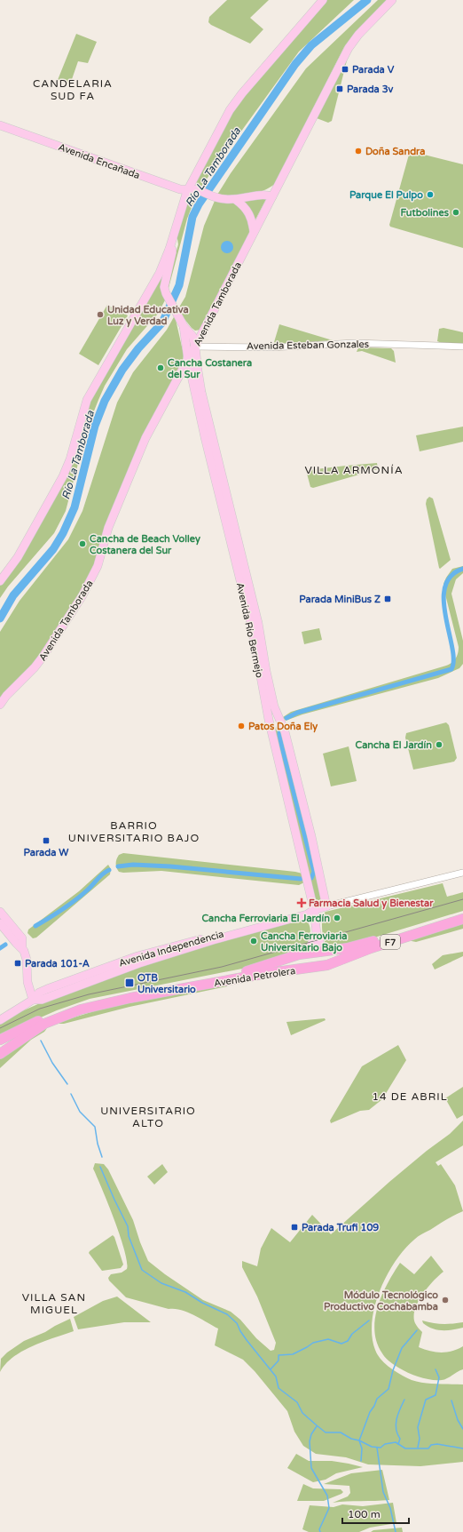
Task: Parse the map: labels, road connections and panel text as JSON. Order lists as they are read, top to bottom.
{
  "streets": {
    "highway": ["F7", "Avenida Petrolera"],
    "main road": [
      "Avenida Encañada",
      "Avenida Tamborada",
      "Avenida Río Bermejo",
      "Avenida Independencia"
    ],
    "street": ["Avenida Esteban Gonzales"]
  },
  "crossings": [
    ["Avenida Tamborada", "Avenida Esteban Gonzales"],
    ["Avenida Tamborada", "Avenida Río Bermejo"],
    ["Avenida Esteban Gonzales", "Avenida Río Bermejo"],
    ["Avenida Río Bermejo", "F7"],
    ["Avenida Río Bermejo", "Avenida Independencia"],
    ["Avenida Río Bermejo", "Avenida Petrolera"],
    ["F7", "Avenida Petrolera"]
  ],
  "districts": [
    "CANDELARIA SUD FA",
    "VILLA ARMONÍA",
    "BARRIO UNIVERSITARIO BAJO",
    "14 DE ABRIL",
    "UNIVERSITARIO ALTO",
    "VILLA SAN MIGUEL"
  ],
  "water": ["Río La Tamborada"],
  "places": {
    "transit": [
      "Parada V",
      "Parada 3v",
      "Parada MiniBus Z",
      "Parada W",
      "Parada 101-A",
      "OTB Universitario",
      "Parada Trufi 109"
    ],
    "other": [
      "Doña Sandra",
      "Parque El Pulpo",
      "Futbolines",
      "Unidad Educativa Luz y Verdad",
      "Cancha Costanera del Sur",
      "Cancha de Beach Volley Costanera del Sur",
      "Patos Doña Ely",
      "Cancha El Jardín",
      "Cancha Ferroviaria El Jardín",
      "Cancha Ferroviaria Universitario Bajo",
      "Módulo Tecnológico Productivo Cochabamba"
    ],
    "health": ["Farmacia Salud y Bienestar"]
  },
  "scale_bar": "100 m"
}
